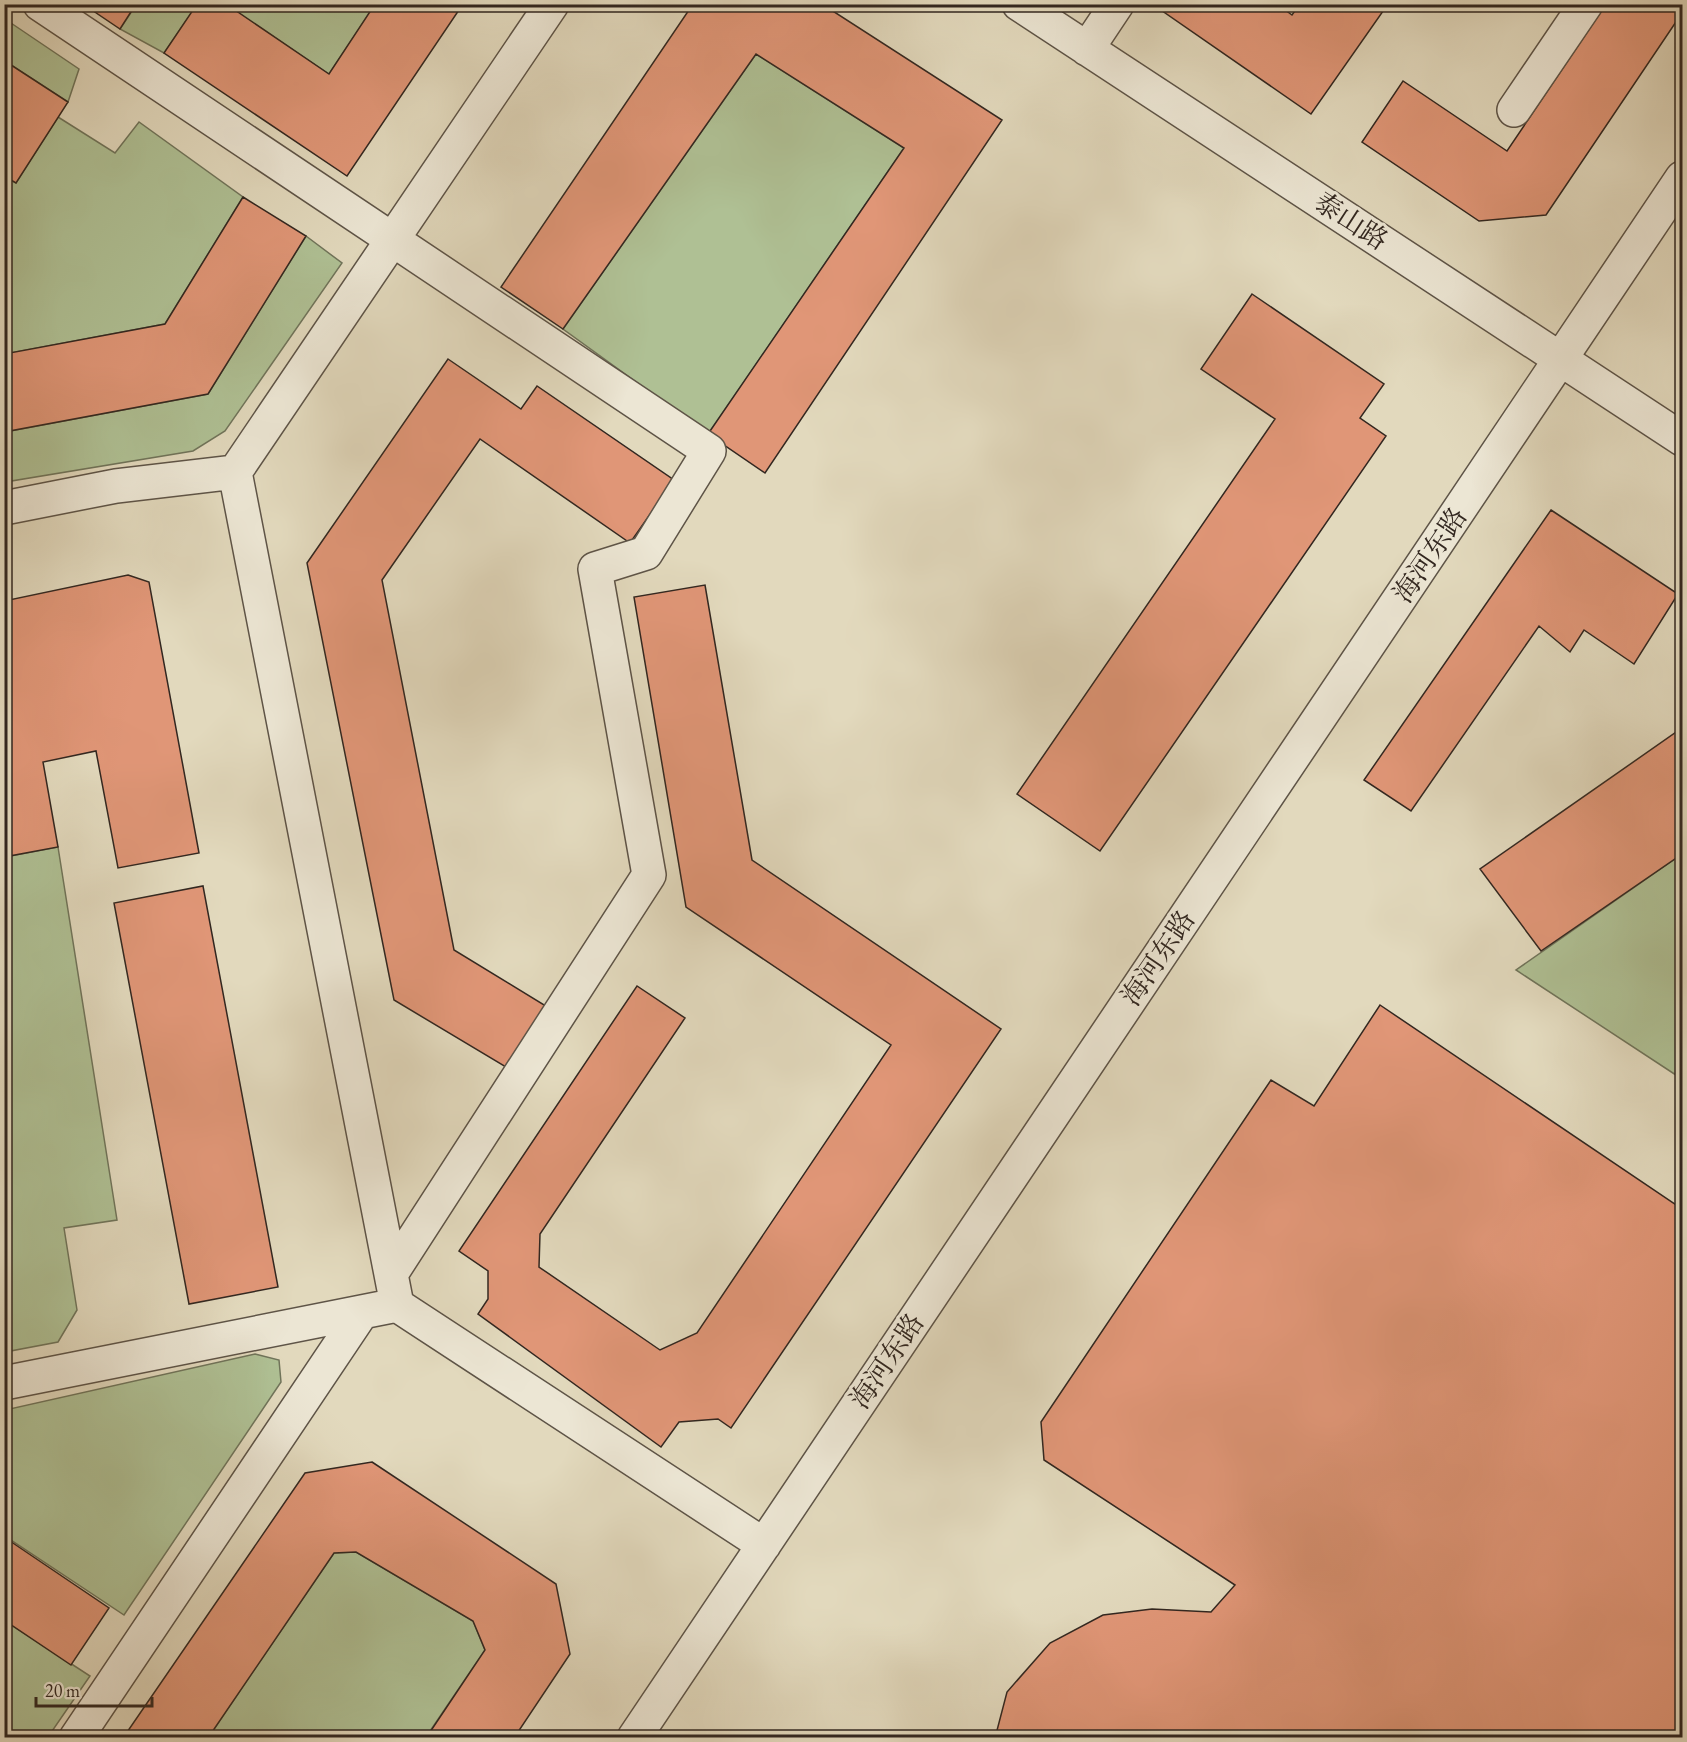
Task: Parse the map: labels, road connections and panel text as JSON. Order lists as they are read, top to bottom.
{
  "streets": {
    "street": ["泰山路", "海河东路"]
  },
  "crossings": [
    ["泰山路", "海河东路"]
  ],
  "scale_bar": "20 m"
}
